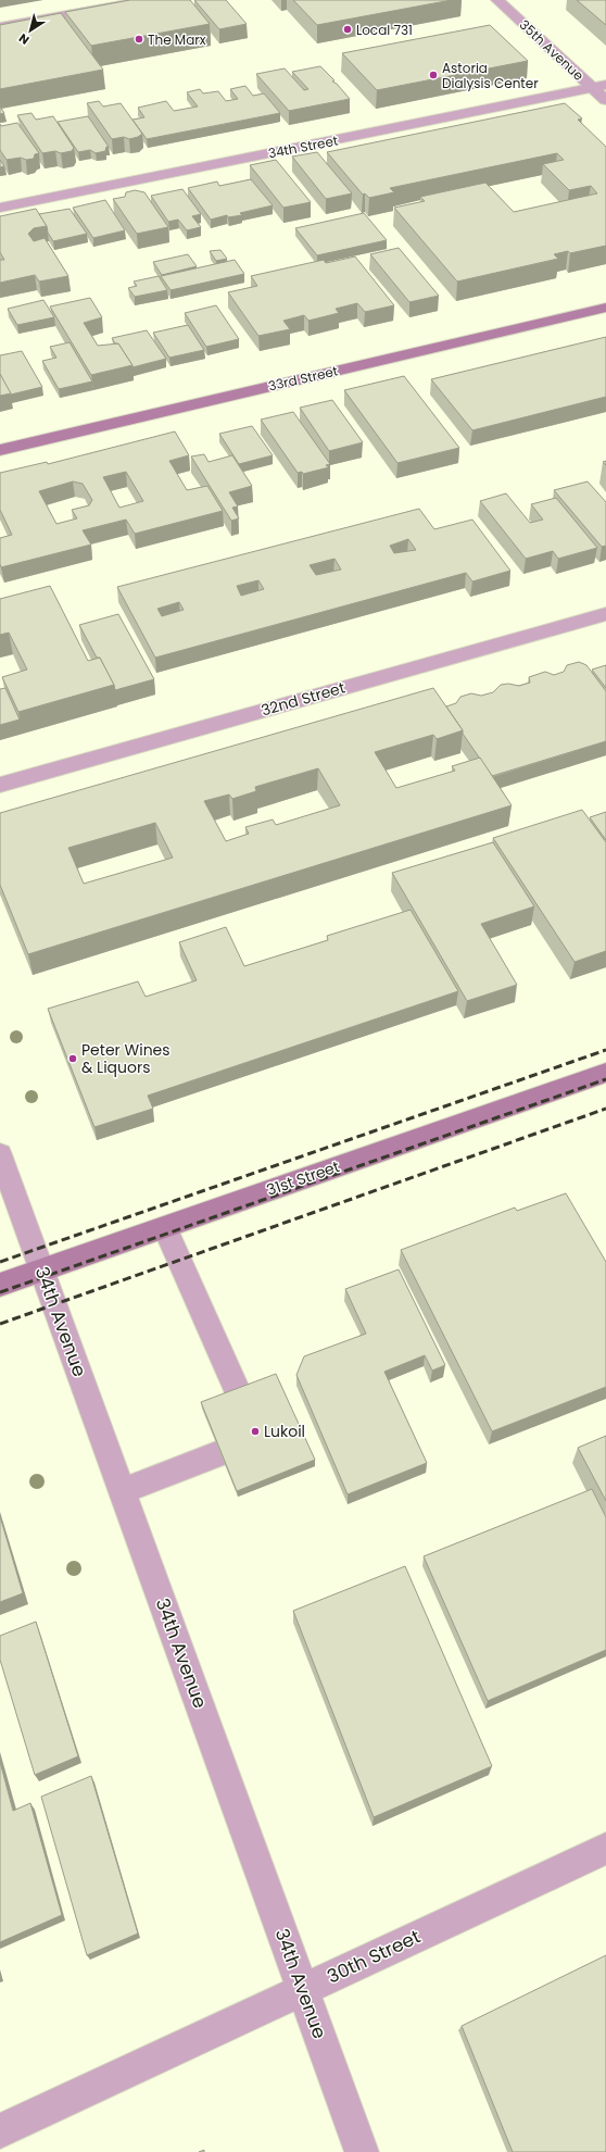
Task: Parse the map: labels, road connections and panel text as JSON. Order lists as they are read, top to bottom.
{
  "streets": {
    "main road": ["33rd Street", "31st Street"],
    "street": [
      "35th Avenue",
      "34th Street",
      "32nd Street",
      "34th Avenue",
      "30th Street"
    ]
  },
  "crossings": [
    ["35th Avenue", "34th Street"],
    ["31st Street", "34th Avenue"],
    ["34th Avenue", "30th Street"]
  ],
  "places": [
    "Local 731",
    "The Marx",
    "Astoria Dialysis Center",
    "Peter Wines & Liquors",
    "Lukoil"
  ],
  "north": "bottom left"
}
